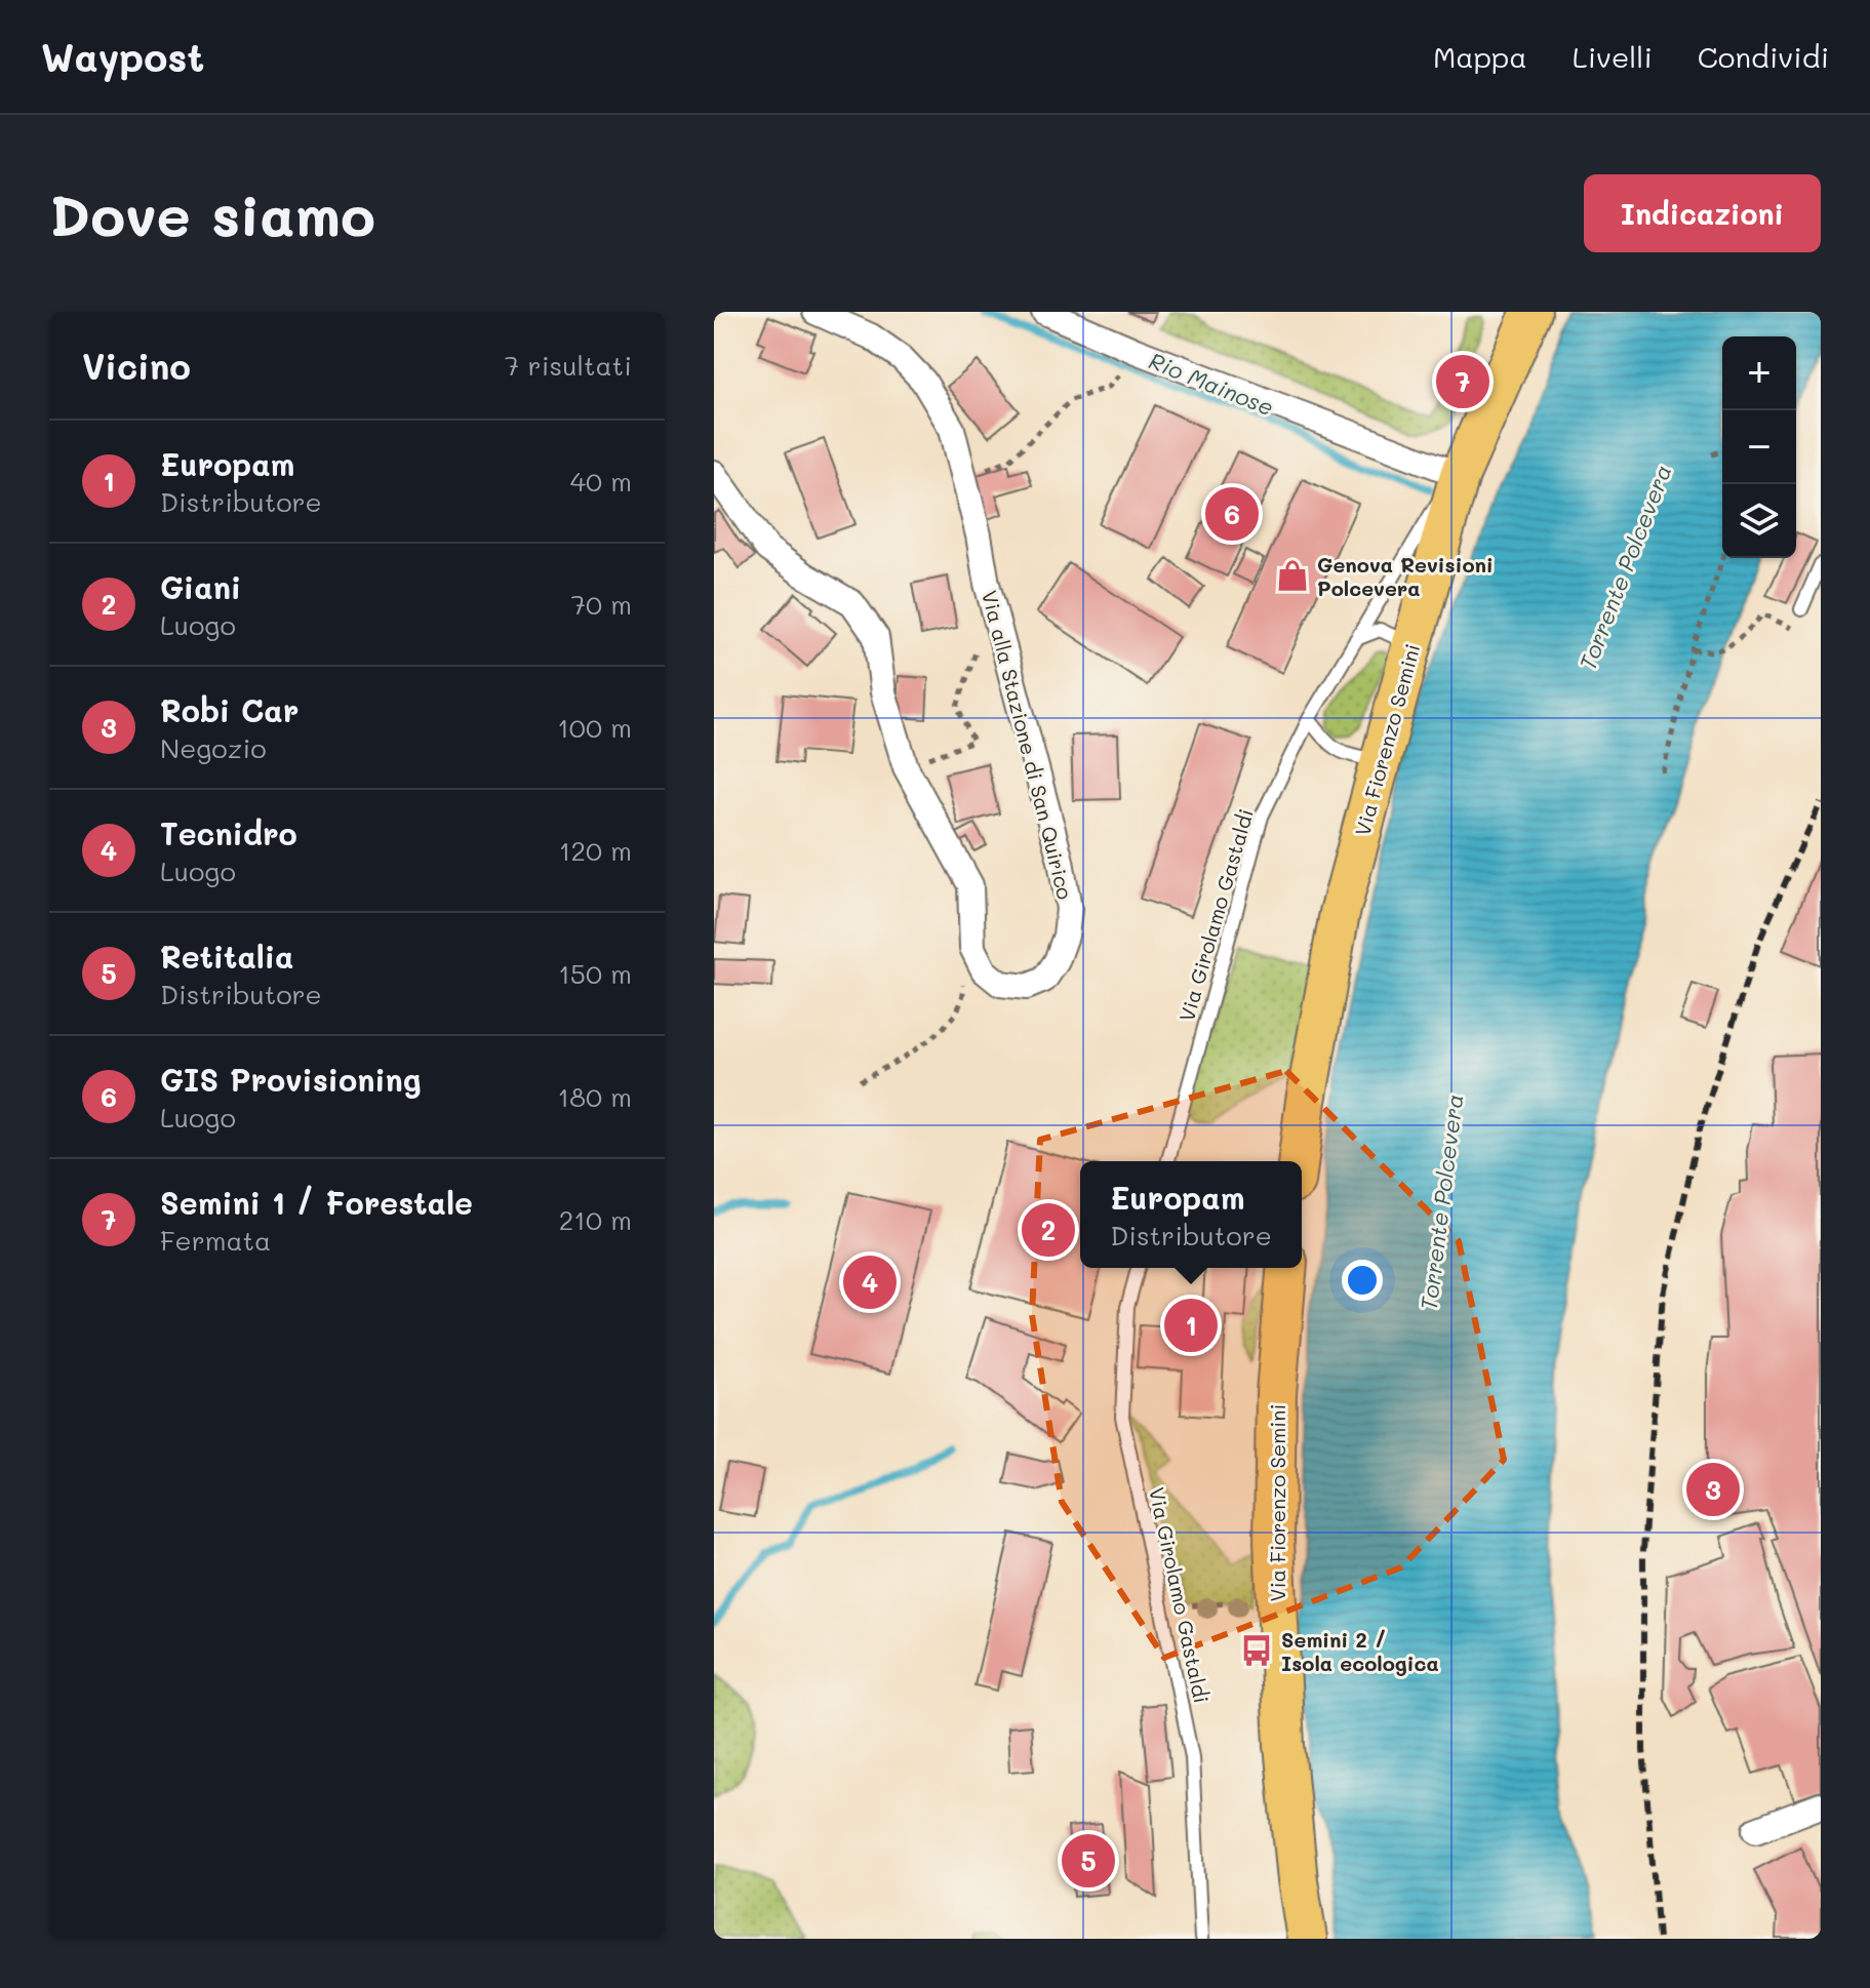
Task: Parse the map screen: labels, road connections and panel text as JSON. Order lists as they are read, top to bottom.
{
  "streets": {
    "main road": ["Via Fiorenzo Semini"],
    "street": ["Via alla Stazione di San Quirico"],
    "lane": ["Via Girolamo Gastaldi"]
  },
  "crossings": [
    ["Via Fiorenzo Semini", "Via Girolamo Gastaldi"]
  ],
  "water": ["Rio Mainose", "Torrente Polcevera"],
  "places": {
    "shop": ["Genova Revisioni Polcevera"],
    "bus stop": ["Semini 2 / Isola ecologica"]
  },
  "page": {
    "header": "Waypost",
    "nav": ["Mappa", "Livelli", "Condividi"],
    "buttons": "Indicazioni",
    "title": "Dove siamo",
    "heading": ["Vicino", "7 risultati"],
    "map_buttons": ["+", "−"],
    "pins": [
      "7",
      "6",
      "2",
      "4",
      "1",
      "3",
      "5"
    ],
    "list": [
      {
        "mark": "1",
        "name": "Europam",
        "note": "Distributore",
        "value": "40 m"
      },
      {
        "mark": "2",
        "name": "Giani",
        "note": "Luogo",
        "value": "70 m"
      },
      {
        "mark": "3",
        "name": "Robi Car",
        "note": "Negozio",
        "value": "100 m"
      },
      {
        "mark": "4",
        "name": "Tecnidro",
        "note": "Luogo",
        "value": "120 m"
      },
      {
        "mark": "5",
        "name": "Retitalia",
        "note": "Distributore",
        "value": "150 m"
      },
      {
        "mark": "6",
        "name": "GIS Provisioning",
        "note": "Luogo",
        "value": "180 m"
      },
      {
        "mark": "7",
        "name": "Semini 1 / Forestale",
        "note": "Fermata",
        "value": "210 m"
      }
    ],
    "popup": ["Europam", "Distributore"]
  }
}
